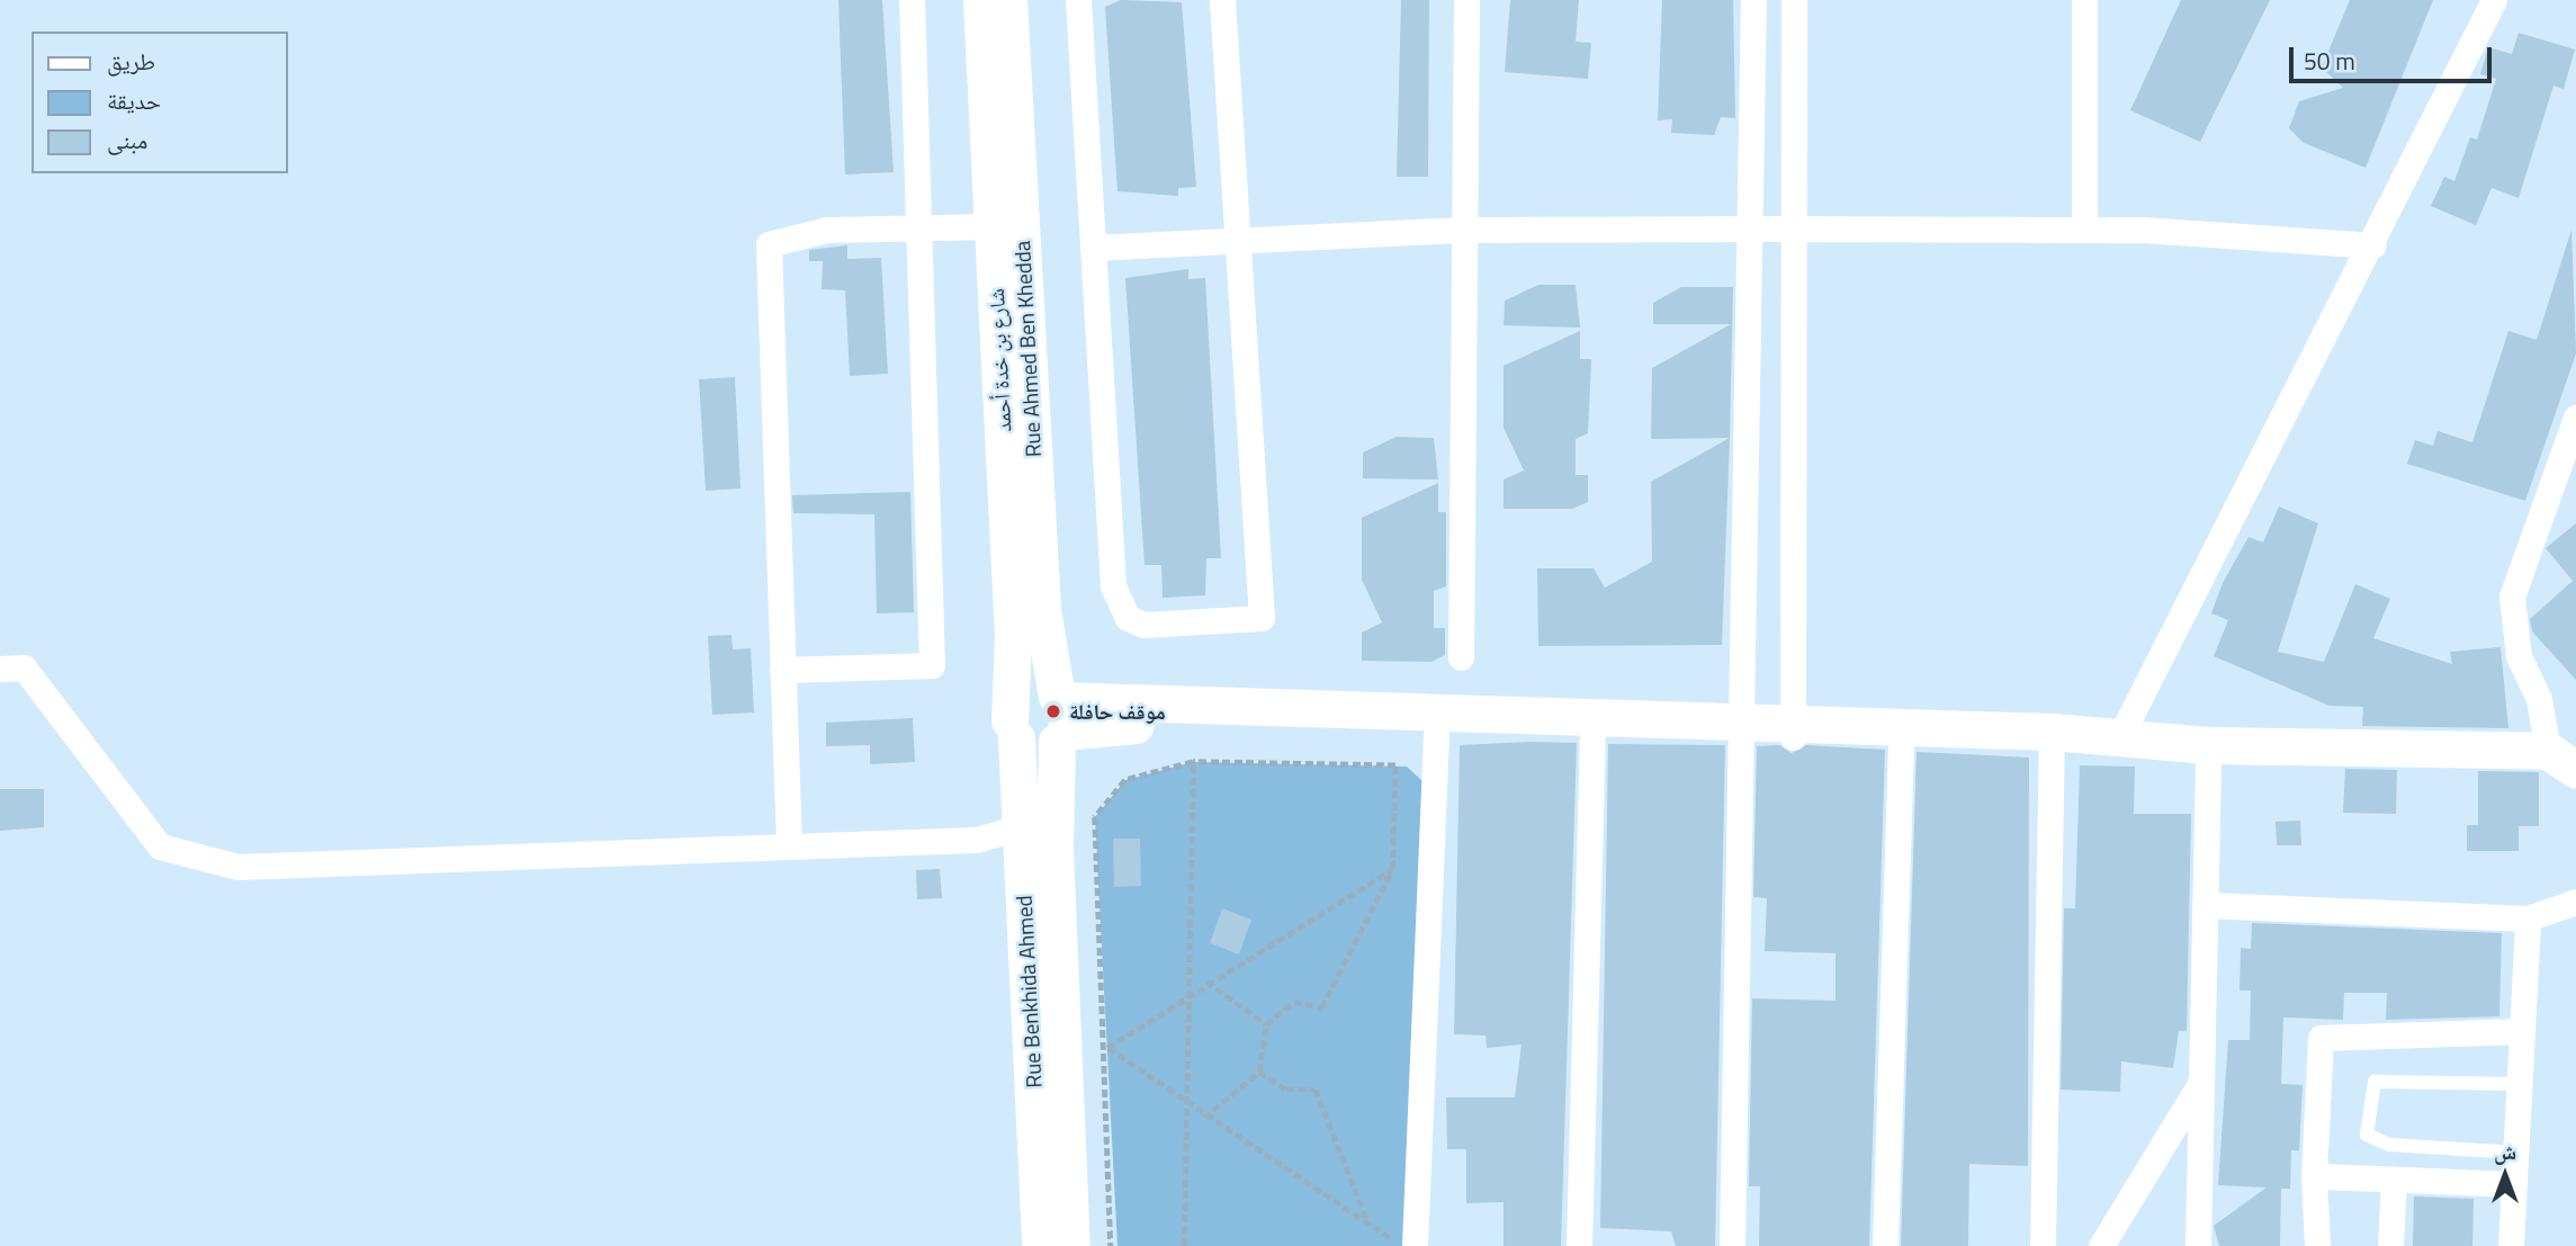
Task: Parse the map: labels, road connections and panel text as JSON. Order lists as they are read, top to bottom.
{
  "streets": {
    "main road": ["Rue Ahmed Ben Khedda", "شارع بن خدة أحمد", "Rue Benkhida Ahmed"]
  },
  "crossings": [
    ["شارع بن خدة أحمد", "Rue Benkhida Ahmed"]
  ],
  "places": ["موقف حافلة"],
  "legend": ["طريق", "حديقة", "مبنى"],
  "scale_bar": "50 m",
  "north": "top"
}
